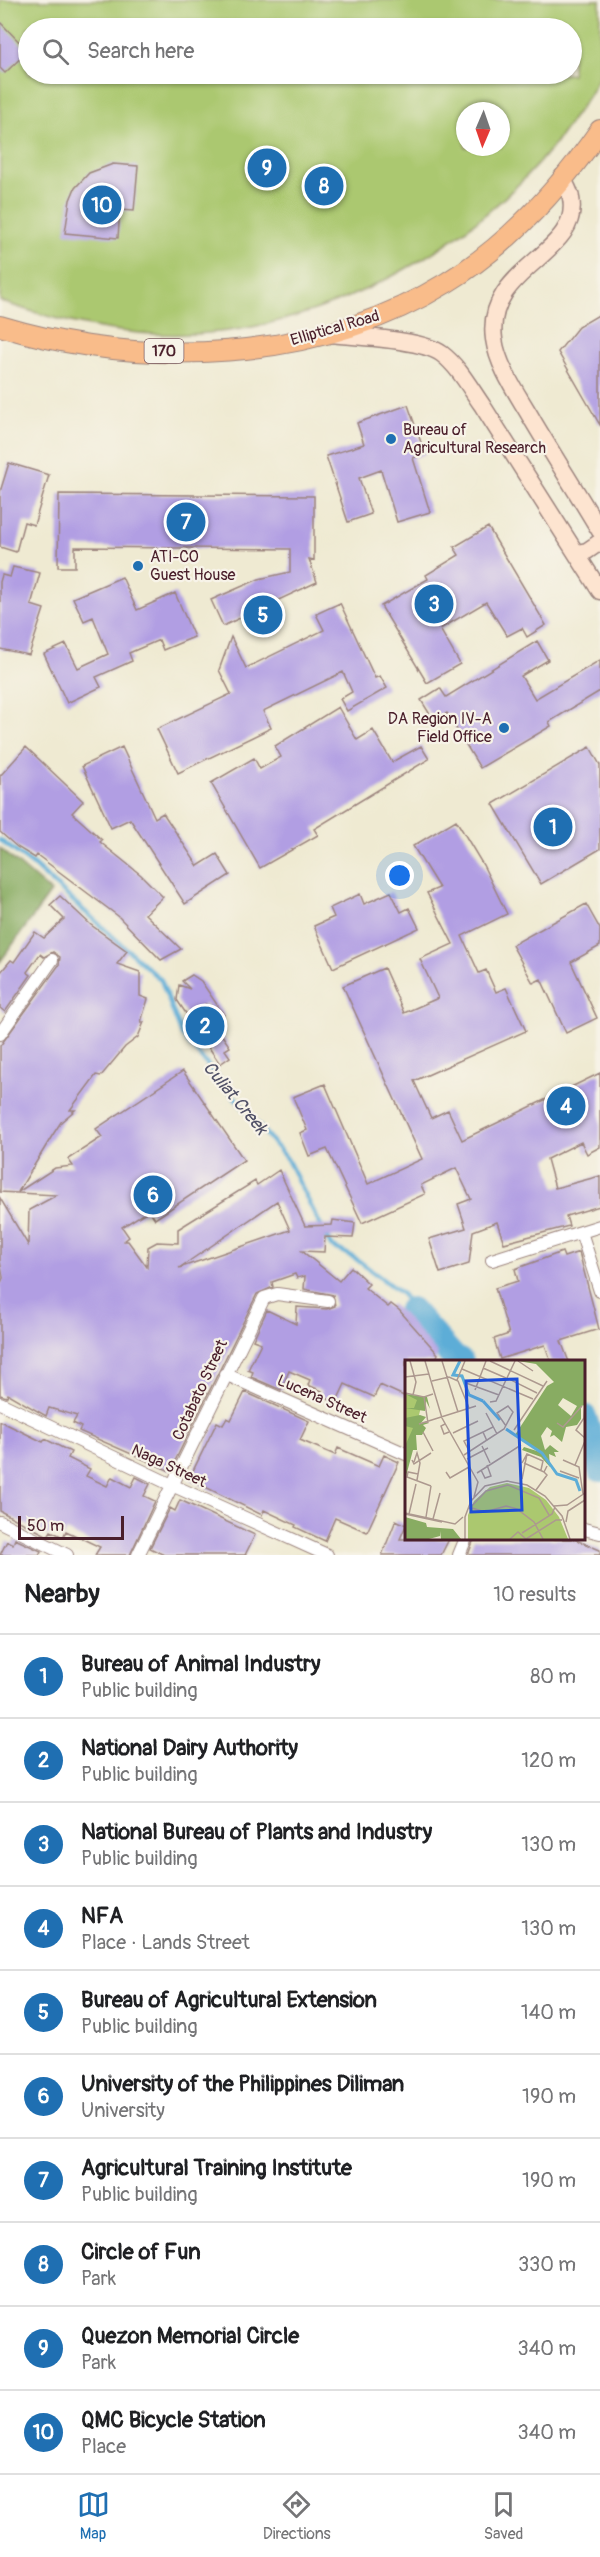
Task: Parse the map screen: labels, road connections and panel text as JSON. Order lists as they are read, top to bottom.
{
  "streets": {
    "main road": ["Elliptical Road", "170"],
    "street": ["Cotabato Street", "Lucena Street", "Naga Street"]
  },
  "crossings": [
    ["Cotabato Street", "Lucena Street"],
    ["Cotabato Street", "Naga Street"]
  ],
  "water": ["Culiat Creek"],
  "places": ["Bureau of Agricultural Research", "ATI-CO Guest House", "DA Region IV-A Field Office"],
  "scale_bar": "50 m",
  "north": "bottom",
  "page": {
    "search": "Search here",
    "pins": [
      "9",
      "8",
      "10",
      "7",
      "3",
      "5",
      "1",
      "2",
      "4",
      "6"
    ],
    "scale": "50 m",
    "heading": ["Nearby", "10 results"],
    "list": [
      {
        "mark": "1",
        "name": "Bureau of Animal Industry",
        "note": "Public building",
        "value": "80 m"
      },
      {
        "mark": "2",
        "name": "National Dairy Authority",
        "note": "Public building",
        "value": "120 m"
      },
      {
        "mark": "3",
        "name": "National Bureau of Plants and Industry",
        "note": "Public building",
        "value": "130 m"
      },
      {
        "mark": "4",
        "name": "NFA",
        "note": "Place · Lands Street",
        "value": "130 m"
      },
      {
        "mark": "5",
        "name": "Bureau of Agricultural Extension",
        "note": "Public building",
        "value": "140 m"
      },
      {
        "mark": "6",
        "name": "University of the Philippines Diliman",
        "note": "University",
        "value": "190 m"
      },
      {
        "mark": "7",
        "name": "Agricultural Training Institute",
        "note": "Public building",
        "value": "190 m"
      },
      {
        "mark": "8",
        "name": "Circle of Fun",
        "note": "Park",
        "value": "330 m"
      },
      {
        "mark": "9",
        "name": "Quezon Memorial Circle",
        "note": "Park",
        "value": "340 m"
      },
      {
        "mark": "10",
        "name": "QMC Bicycle Station",
        "note": "Place",
        "value": "340 m"
      }
    ],
    "nav": ["Map", "Directions", "Saved"]
  }
}
